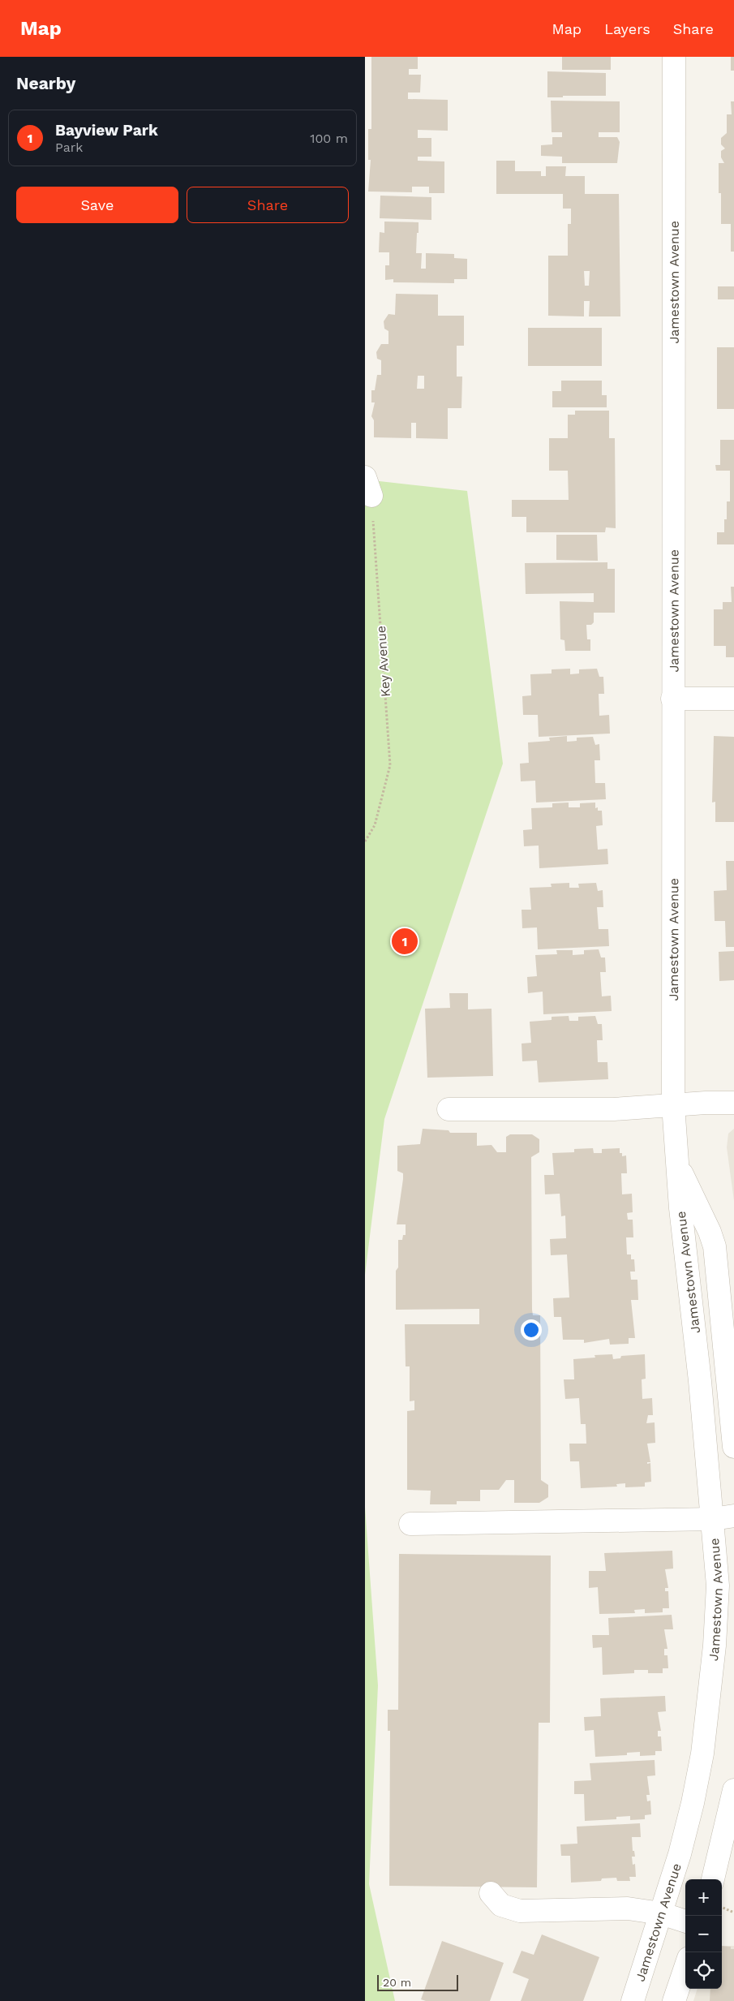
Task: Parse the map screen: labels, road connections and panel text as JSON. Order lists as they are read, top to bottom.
{
  "streets": {
    "street": ["Jamestown Avenue"],
    "path": ["Key Avenue"]
  },
  "scale_bar": "20 m",
  "page": {
    "header": "Map",
    "nav": ["Map", "Layers", "Share"],
    "heading": "Nearby",
    "list": [
      {
        "mark": "1",
        "name": "Bayview Park",
        "note": "Park",
        "value": "100 m"
      }
    ],
    "buttons": ["Save", "Share"],
    "pins": "1",
    "map_buttons": ["+", "−"],
    "scale": "20 m"
  }
}
